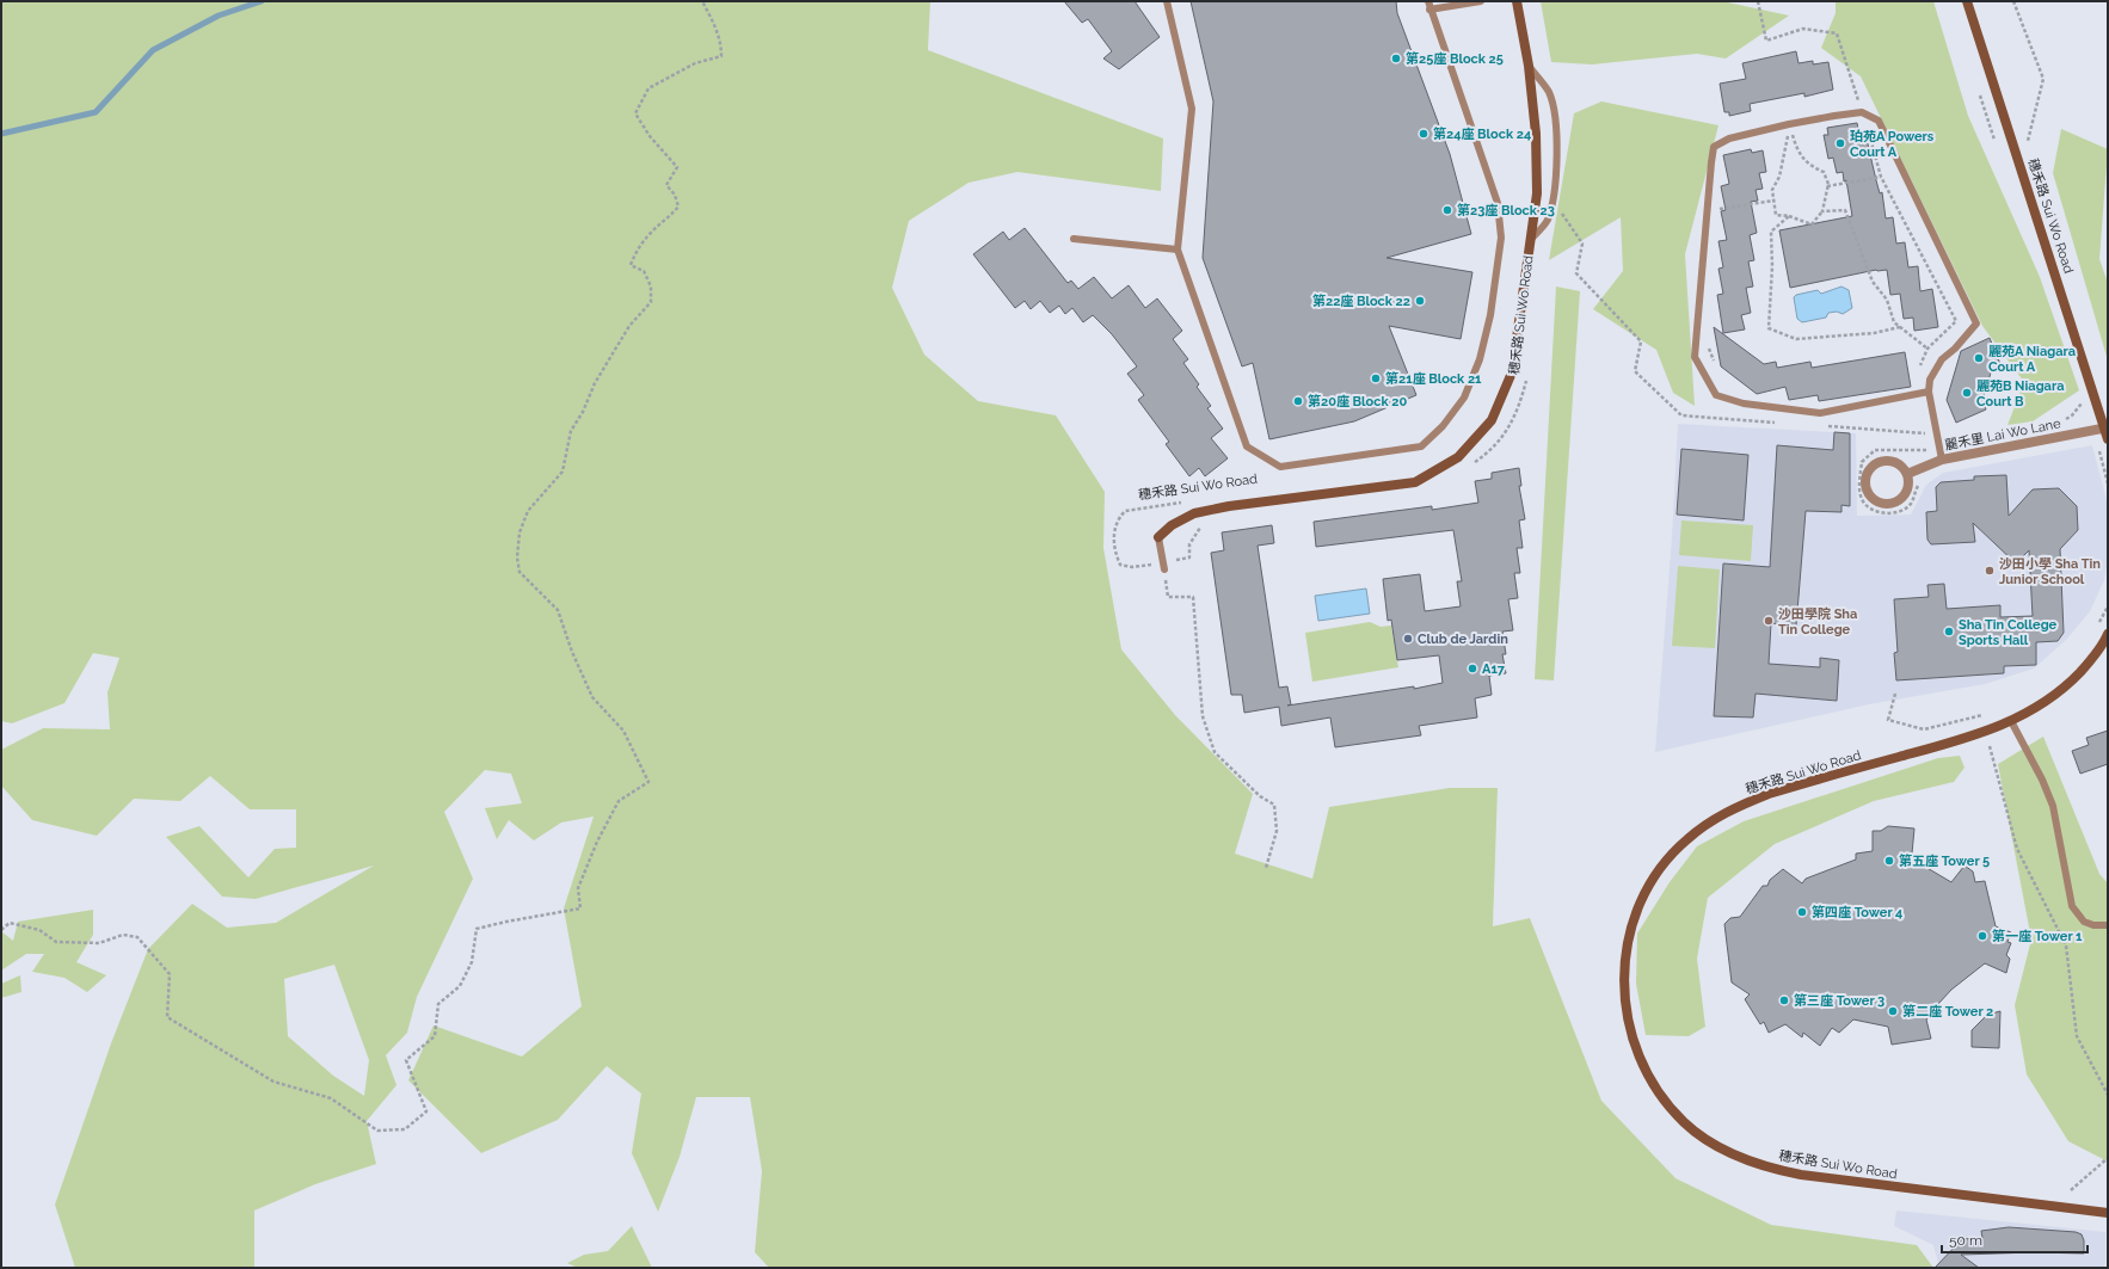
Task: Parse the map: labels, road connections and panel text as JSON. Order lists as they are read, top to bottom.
{
  "streets": {
    "street": ["穗禾路 Sui Wo Road", "麗禾里 Lai Wo Lane"]
  },
  "crossings": [
    ["穗禾路 Sui Wo Road", "麗禾里 Lai Wo Lane"]
  ],
  "places": [
    "第25座 Block 25",
    "第24座 Block 24",
    "珀苑A Powers Court A",
    "第23座 Block 23",
    "第22座 Block 22",
    "麗苑A Niagara Court A",
    "第21座 Block 21",
    "麗苑B Niagara Court B",
    "第20座 Block 20",
    "沙田小學 Sha Tin Junior School",
    "沙田學院 Sha Tin College",
    "Sha Tin College Sports Hall",
    "Club de Jardin",
    "A17",
    "第五座 Tower 5",
    "第四座 Tower 4",
    "第一座 Tower 1",
    "第三座 Tower 3",
    "第二座 Tower 2"
  ],
  "scale_bar": "50 m"
}
